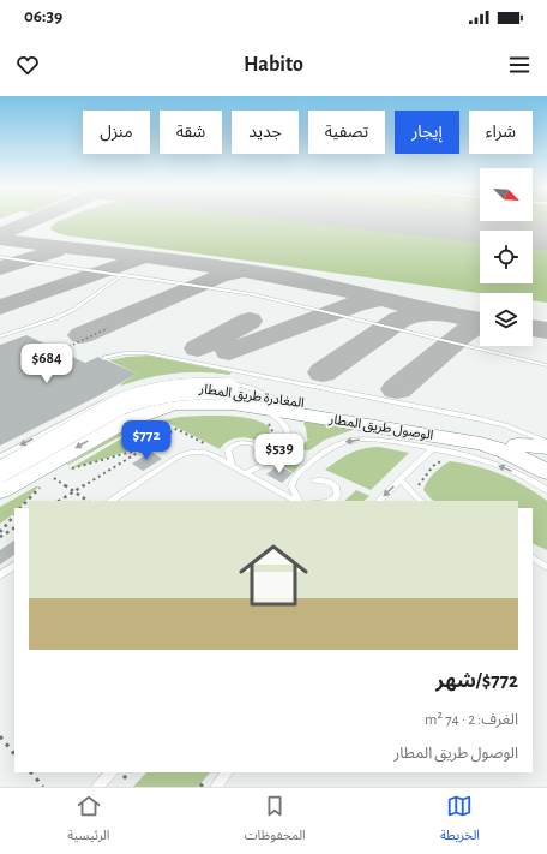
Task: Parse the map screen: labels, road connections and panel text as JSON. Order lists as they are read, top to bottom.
{
  "streets": {
    "main road": ["المغادرة طريق المطار", "الوصول طريق المطار"]
  },
  "crossings": [
    ["المغادرة طريق المطار", "الوصول طريق المطار"]
  ],
  "one_way": ["الوصول طريق المطار"],
  "north": "bottom right",
  "page": {
    "status": "06:39",
    "header": "Habito",
    "chip": [
      "شراء",
      "إيجار",
      "تصفية",
      "جديد",
      "شقة",
      "منزل"
    ],
    "price": ["$684", "$772", "$539"],
    "list": [
      {
        "name": "$772/شهر",
        "note": "الغرف: 2 · 74 m² · الوصول طريق المطار"
      }
    ],
    "tabs": ["الخريطة", "المحفوظات", "الرئيسية"]
  }
}
